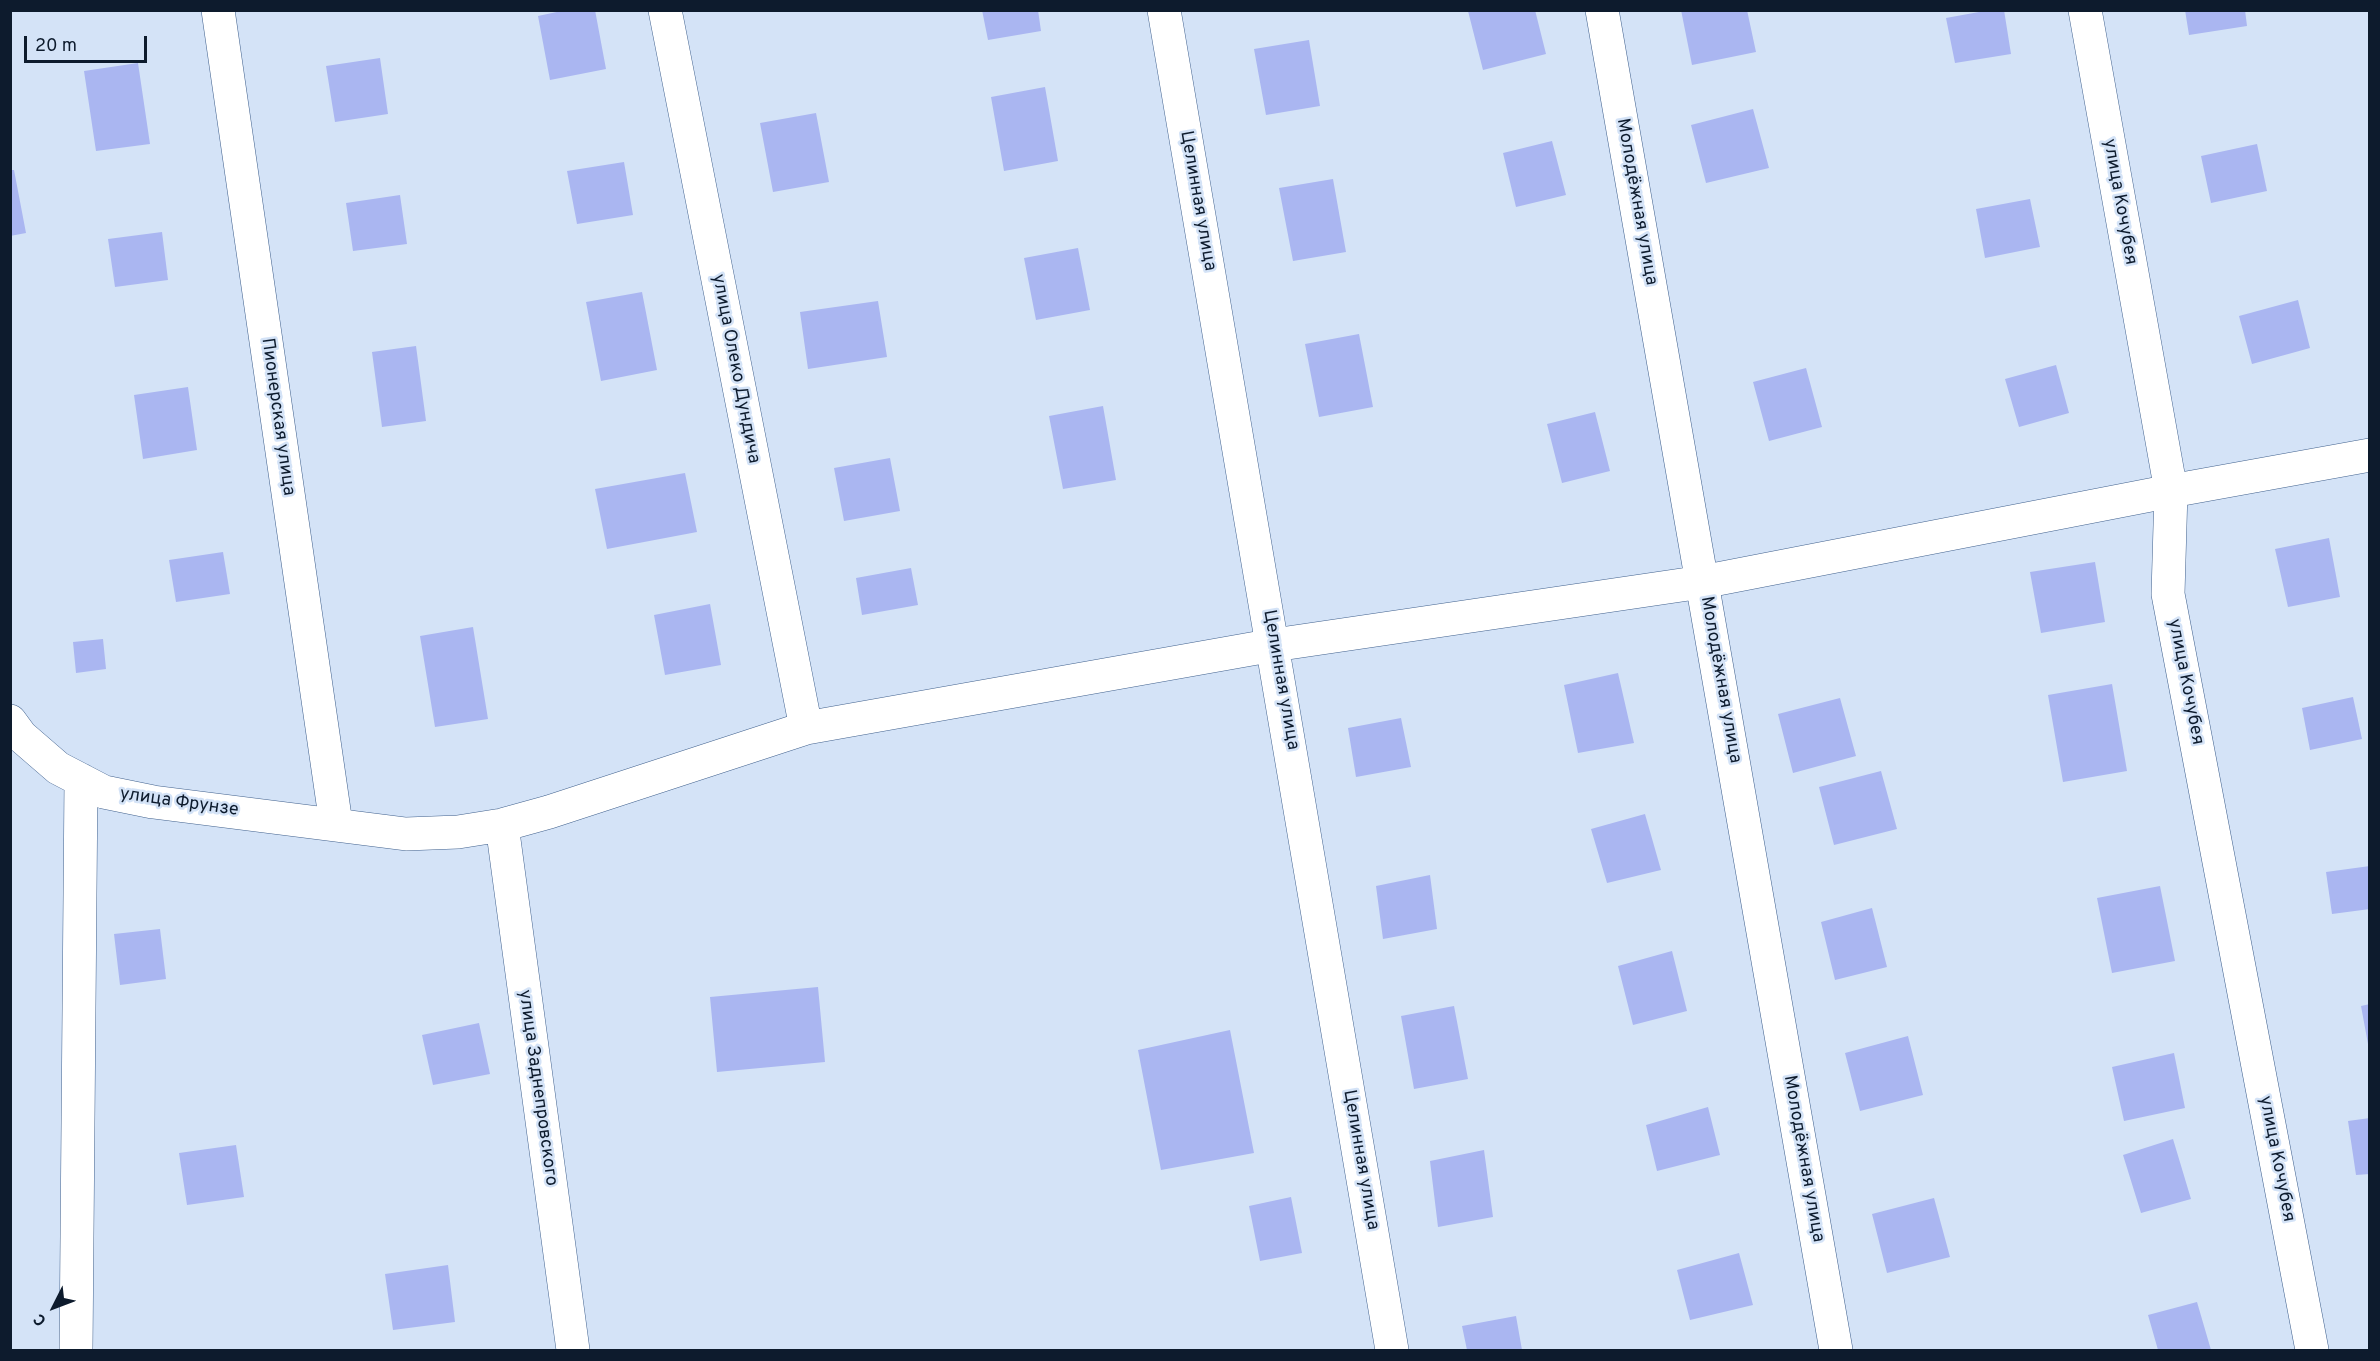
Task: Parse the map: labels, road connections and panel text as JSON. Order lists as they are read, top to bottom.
{
  "streets": {
    "street": [
      "Целинная улица",
      "Молодёжная улица",
      "улица Кочубея",
      "улица Олеко Дундича",
      "Пионерская улица",
      "улица Фрунзе",
      "улица Заднепровского"
    ]
  },
  "crossings": [
    ["Целинная улица", "улица Фрунзе"],
    ["Молодёжная улица", "улица Фрунзе"],
    ["улица Кочубея", "улица Фрунзе"],
    ["улица Олеко Дундича", "улица Фрунзе"],
    ["Пионерская улица", "улица Фрунзе"],
    ["улица Фрунзе", "улица Заднепровского"]
  ],
  "scale_bar": "20 m",
  "north": "bottom left"
}
